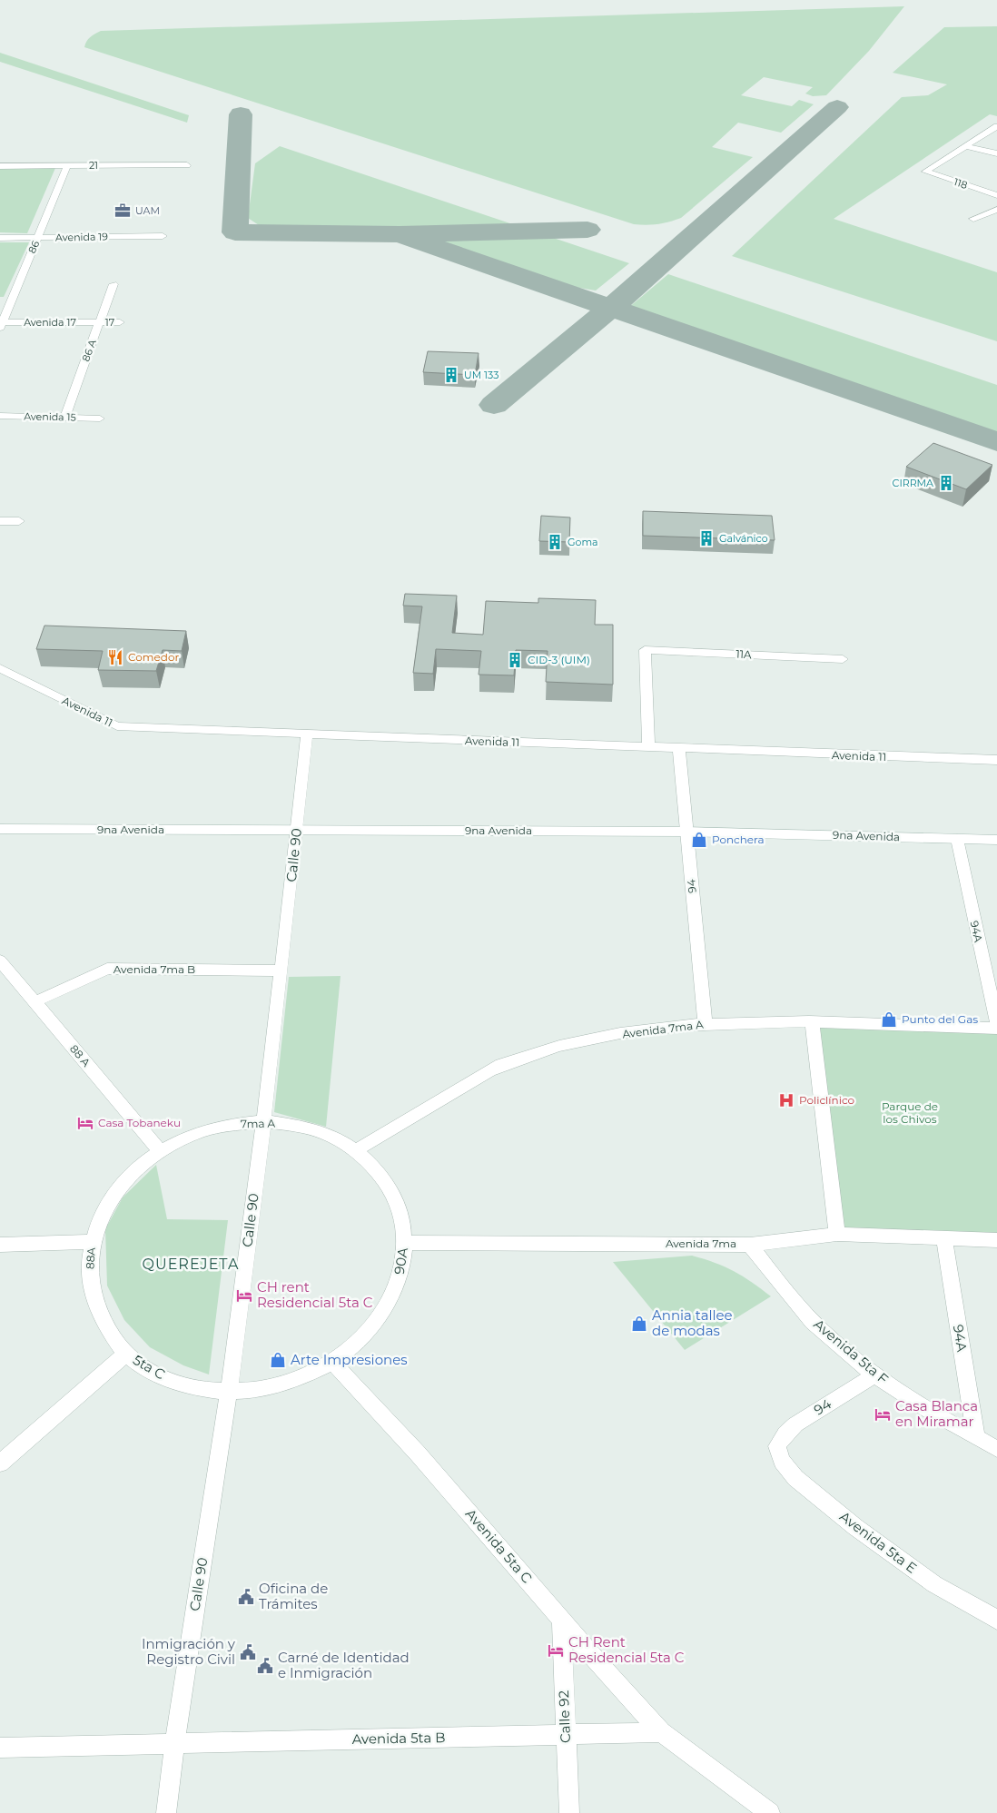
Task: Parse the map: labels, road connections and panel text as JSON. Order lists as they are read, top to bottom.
{
  "streets": {
    "street": [
      "21",
      "118",
      "Avenida 19",
      "86",
      "Avenida 17",
      "17",
      "86 A",
      "Avenida 15",
      "11A",
      "Avenida 11",
      "9na Avenida",
      "Calle 90",
      "94",
      "94A",
      "Avenida 7ma B",
      "Avenida 7ma A",
      "88 A",
      "7ma A",
      "Avenida 7ma",
      "88A",
      "90A",
      "Avenida 5ta F",
      "5ta C",
      "Avenida 5ta E",
      "Avenida 5ta C",
      "Calle 92",
      "Avenida 5ta B"
    ]
  },
  "crossings": [
    ["21", "86"],
    ["Avenida 19", "86"],
    ["86", "Avenida 17"],
    ["Avenida 17", "17"],
    ["Avenida 17", "86 A"],
    ["17", "86 A"],
    ["86 A", "Avenida 15"],
    ["11A", "Avenida 11"],
    ["Avenida 11", "Calle 90"],
    ["Avenida 11", "94"],
    ["9na Avenida", "Calle 90"],
    ["9na Avenida", "94"],
    ["9na Avenida", "94A"],
    ["Calle 90", "Avenida 7ma B"],
    ["Calle 90", "7ma A"],
    ["Calle 90", "5ta C"],
    ["Calle 90", "Avenida 5ta B"],
    ["94", "Avenida 7ma A"],
    ["94", "Avenida 5ta F"],
    ["94", "Avenida 5ta E"],
    ["94A", "Avenida 7ma"],
    ["94A", "Avenida 5ta F"],
    ["Avenida 7ma B", "88 A"],
    ["Avenida 7ma A", "7ma A"],
    ["Avenida 7ma A", "90A"],
    ["88 A", "7ma A"],
    ["88 A", "88A"],
    ["7ma A", "88A"],
    ["7ma A", "90A"],
    ["Avenida 7ma", "90A"],
    ["Avenida 7ma", "Avenida 5ta F"],
    ["88A", "5ta C"],
    ["90A", "5ta C"],
    ["90A", "Avenida 5ta C"],
    ["5ta C", "Avenida 5ta C"],
    ["Avenida 5ta C", "Calle 92"],
    ["Avenida 5ta C", "Avenida 5ta B"],
    ["Calle 92", "Avenida 5ta B"]
  ],
  "districts": ["QUEREJETA"],
  "parks": ["Parque de los Chivos"],
  "places": {
    "office": ["UAM"],
    "building": [
      "UM 133",
      "CIRRMA",
      "Galvánico",
      "Goma",
      "CID-3 (UIM)"
    ],
    "restaurant": ["Comedor"],
    "shop": [
      "Ponchera",
      "Punto del Gas",
      "Annia tallee de modas",
      "Arte Impresiones"
    ],
    "hospital": ["Policlínico"],
    "hotel": [
      "Casa Tobaneku",
      "CH rent Residencial 5ta C",
      "Casa Blanca en Miramar",
      "CH Rent Residencial 5ta C"
    ],
    "public building": ["Oficina de Trámites", "Inmigración y Registro Civil", "Carné de Identidad e Inmigración"]
  }
}
